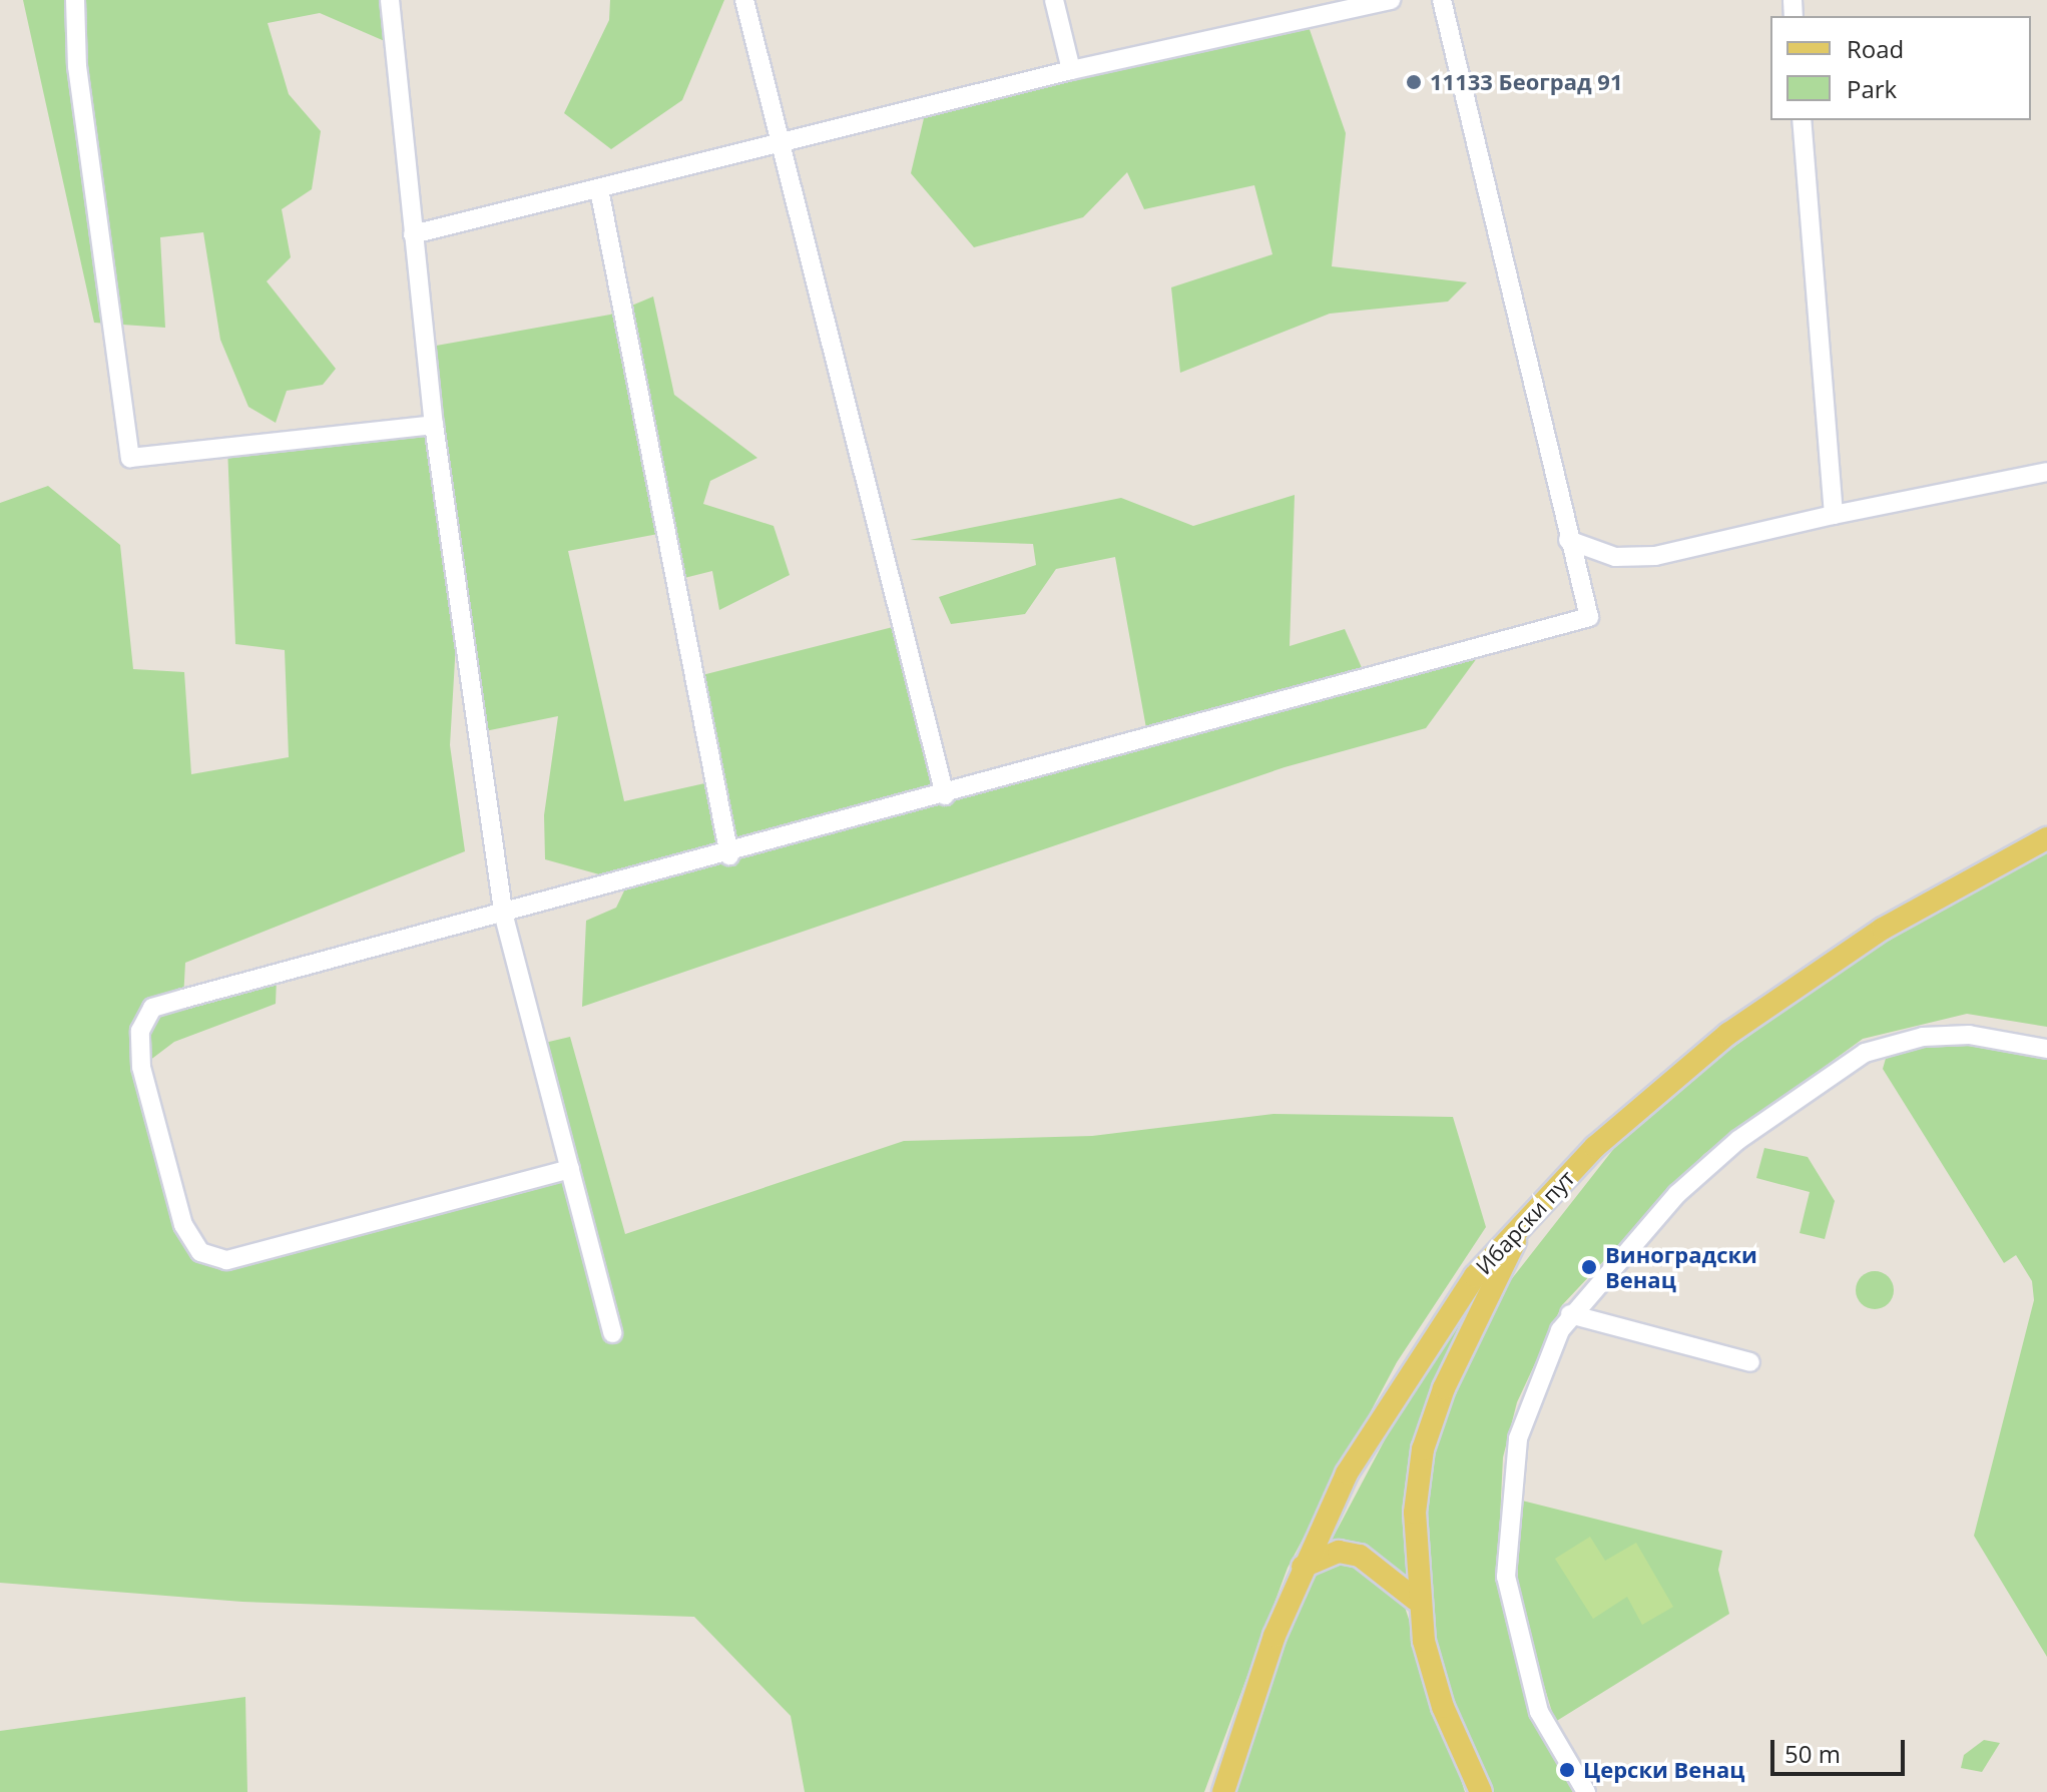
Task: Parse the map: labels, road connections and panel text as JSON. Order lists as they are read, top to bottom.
{
  "streets": {
    "main road": ["Ибарски пут"]
  },
  "places": ["11133 Београд 91", "Виноградски Венац", "Церски Венац"],
  "legend": ["Road", "Park"],
  "scale_bar": "50 m"
}
